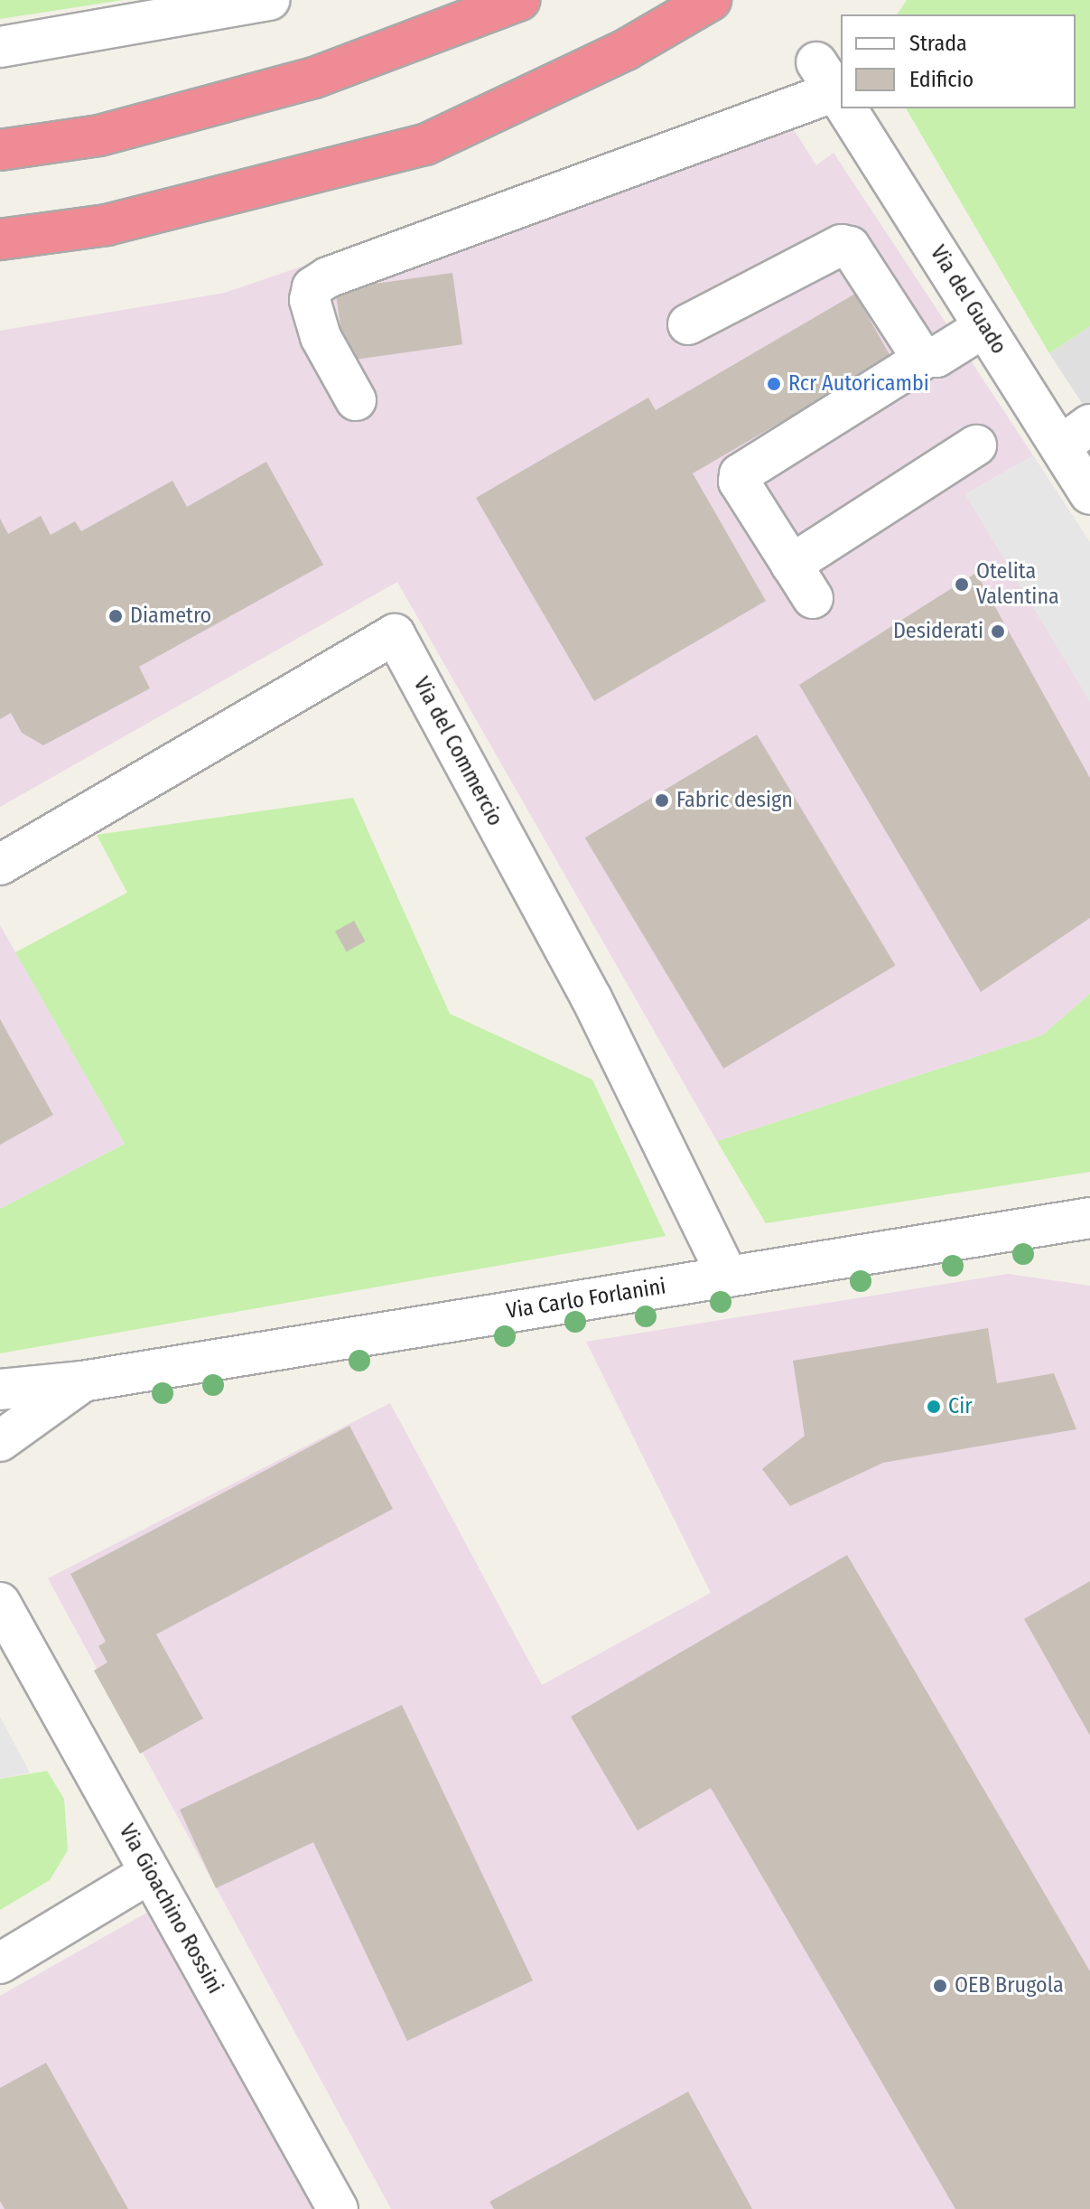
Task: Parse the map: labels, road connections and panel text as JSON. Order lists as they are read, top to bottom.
{
  "streets": {
    "street": [
      "Via del Guado",
      "Via del Commercio",
      "Via Carlo Forlanini",
      "Via Gioachino Rossini"
    ]
  },
  "crossings": [
    ["Via del Commercio", "Via Carlo Forlanini"]
  ],
  "places": [
    "Rcr Autoricambi",
    "Otelita Valentina",
    "Diametro",
    "Desiderati",
    "Fabric design",
    "Cir",
    "OEB Brugola"
  ],
  "legend": ["Strada", "Edificio"]
}
